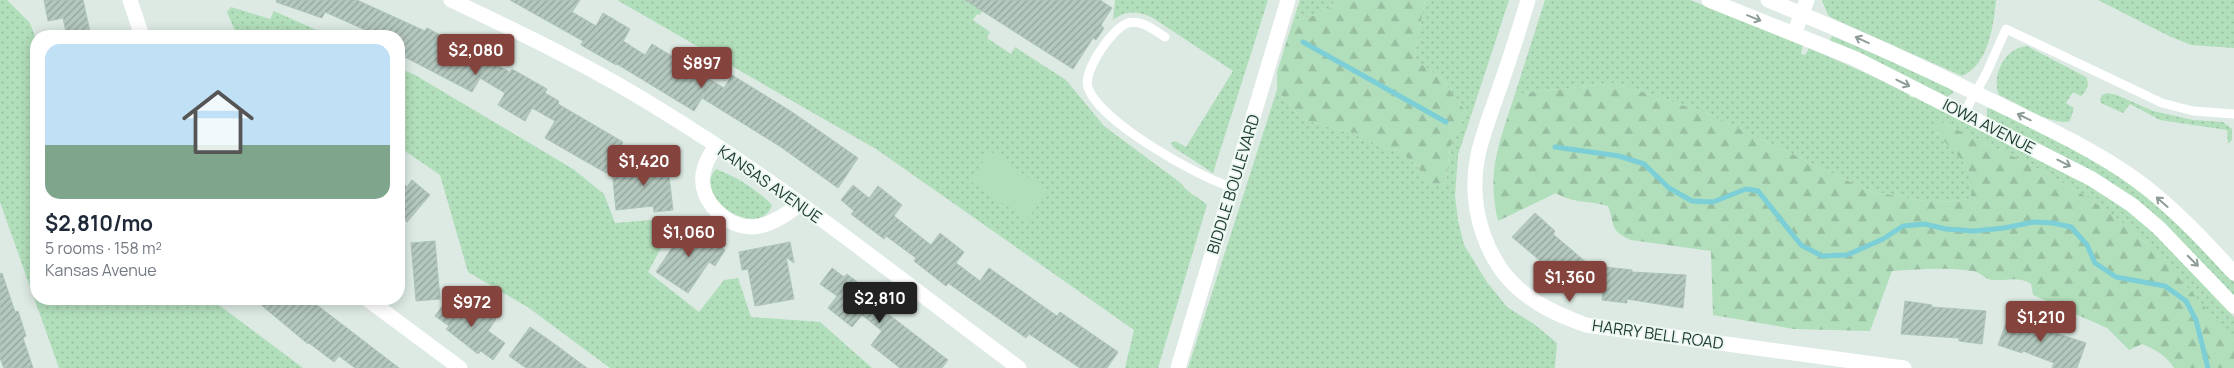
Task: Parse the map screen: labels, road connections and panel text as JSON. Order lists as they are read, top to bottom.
{
  "streets": {
    "street": [
      "IOWA AVENUE",
      "KANSAS AVENUE",
      "BIDDLE BOULEVARD",
      "HARRY BELL ROAD"
    ]
  },
  "page": {
    "list": [
      {
        "name": "$2,810/mo",
        "note": "5 rooms · 158 m² · Kansas Avenue"
      }
    ],
    "price": [
      "$2,080",
      "$897",
      "$1,420",
      "$1,060",
      "$1,360",
      "$2,810",
      "$972",
      "$1,210"
    ]
  }
}
